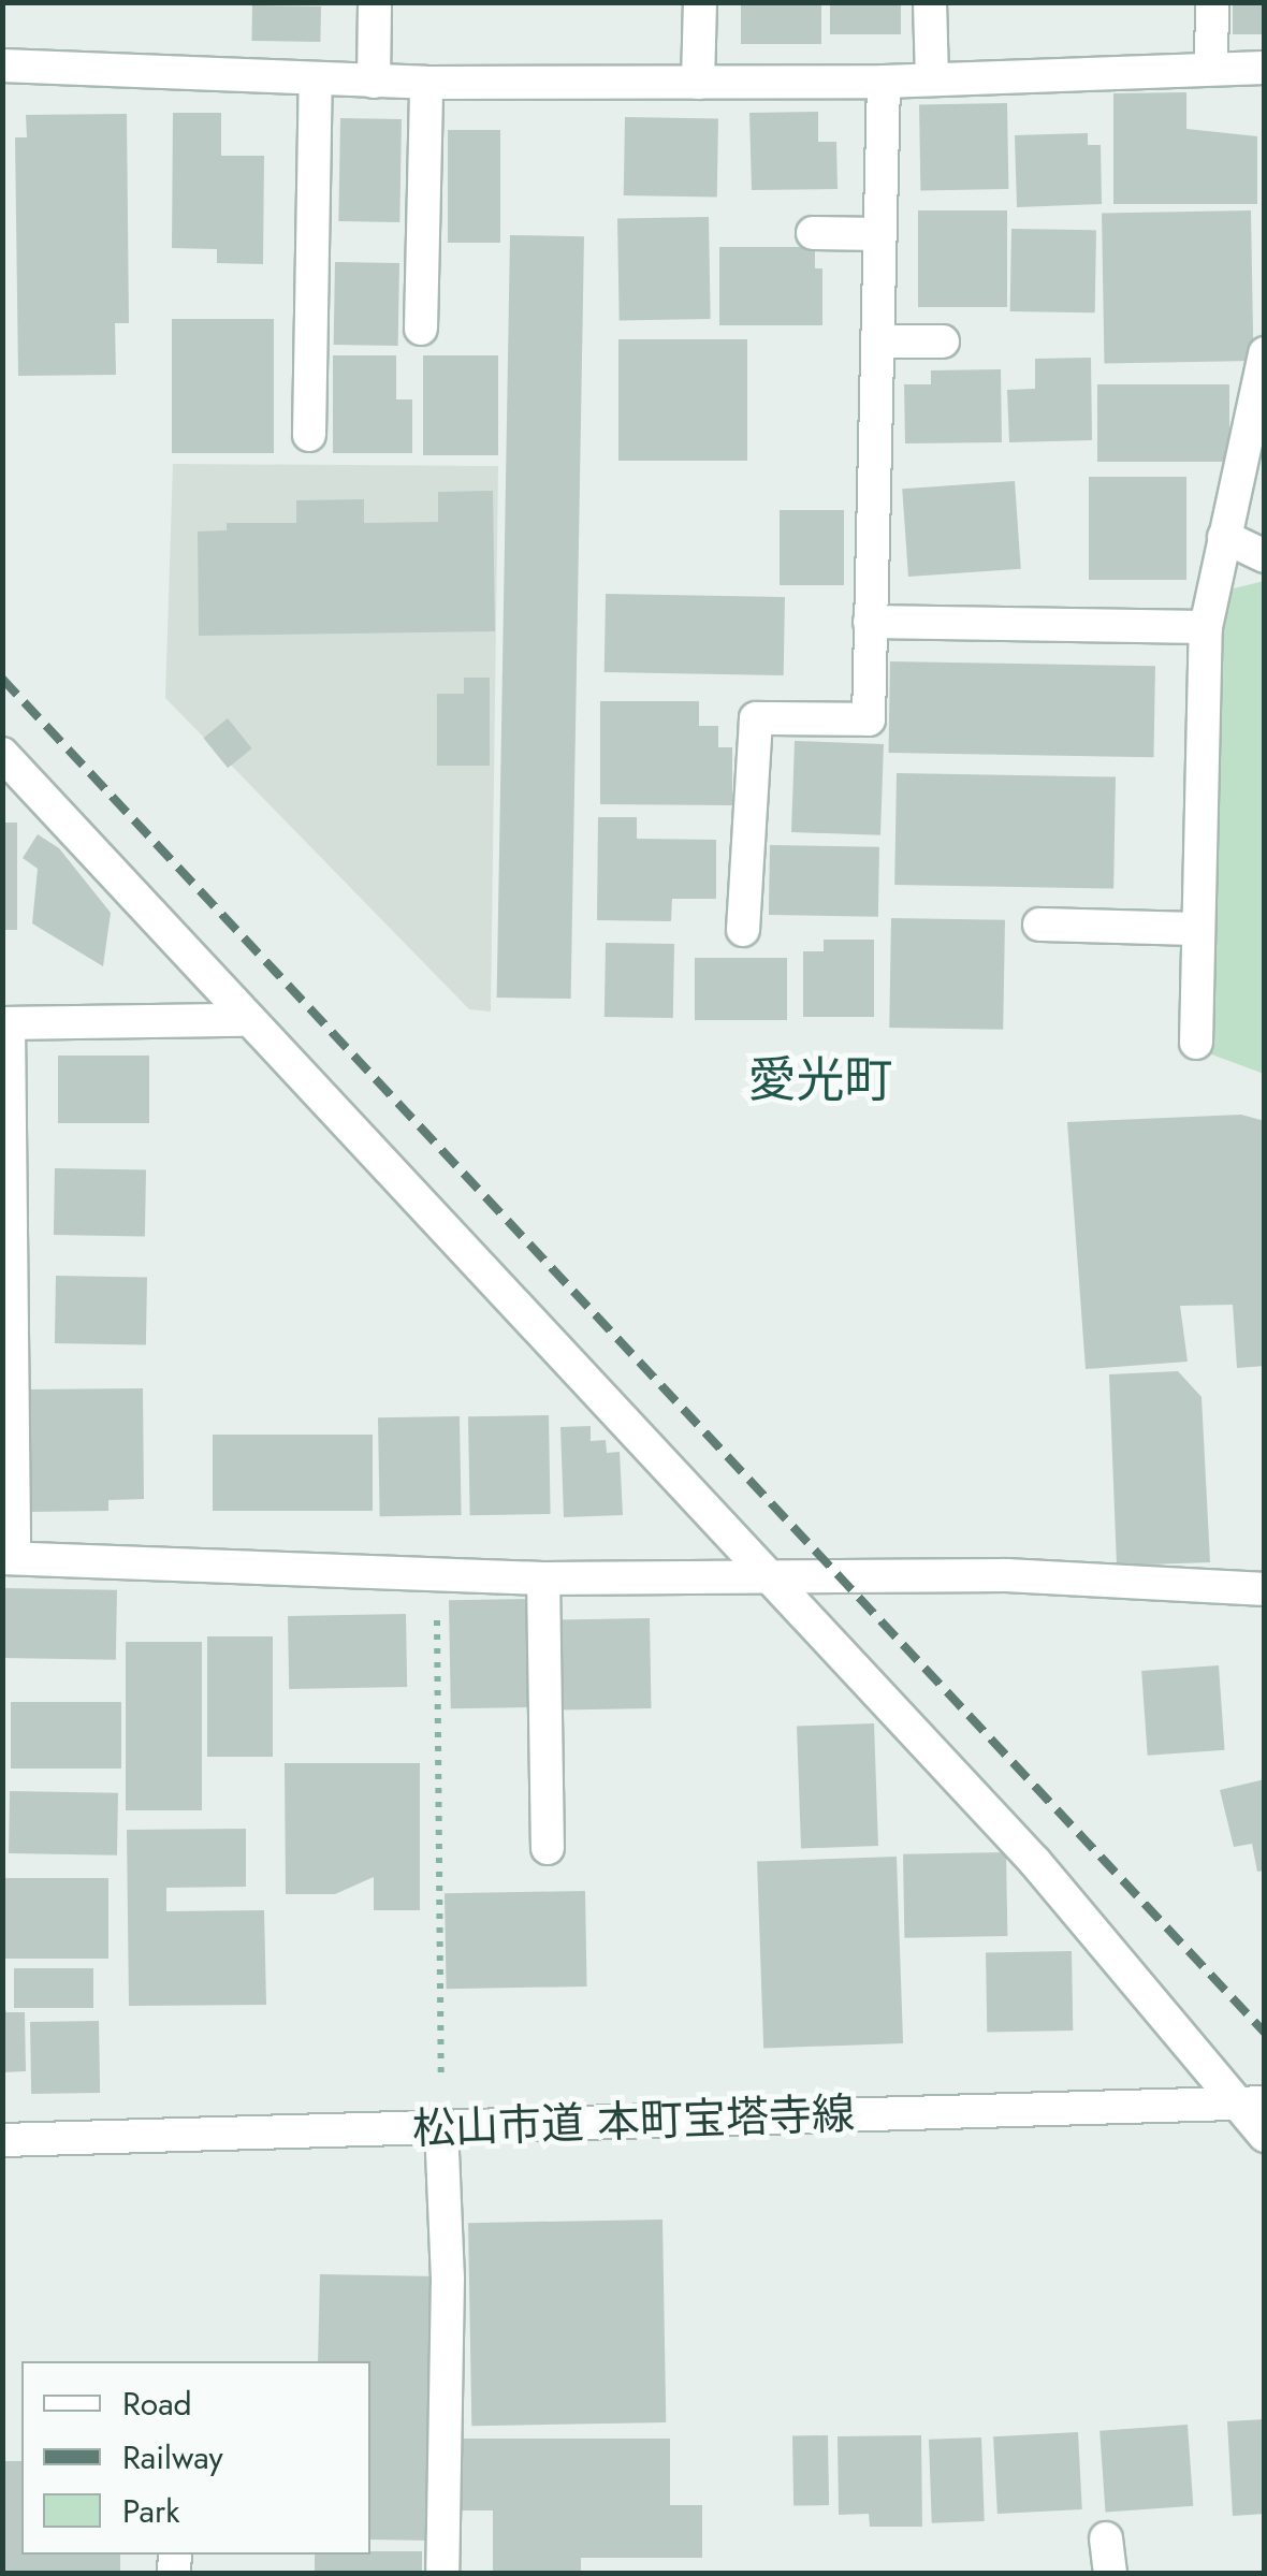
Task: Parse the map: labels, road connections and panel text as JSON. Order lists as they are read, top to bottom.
{
  "streets": {
    "street": ["松山市道 本町宝塔寺線"]
  },
  "districts": ["愛光町"],
  "legend": ["Road", "Railway", "Park"]
}
